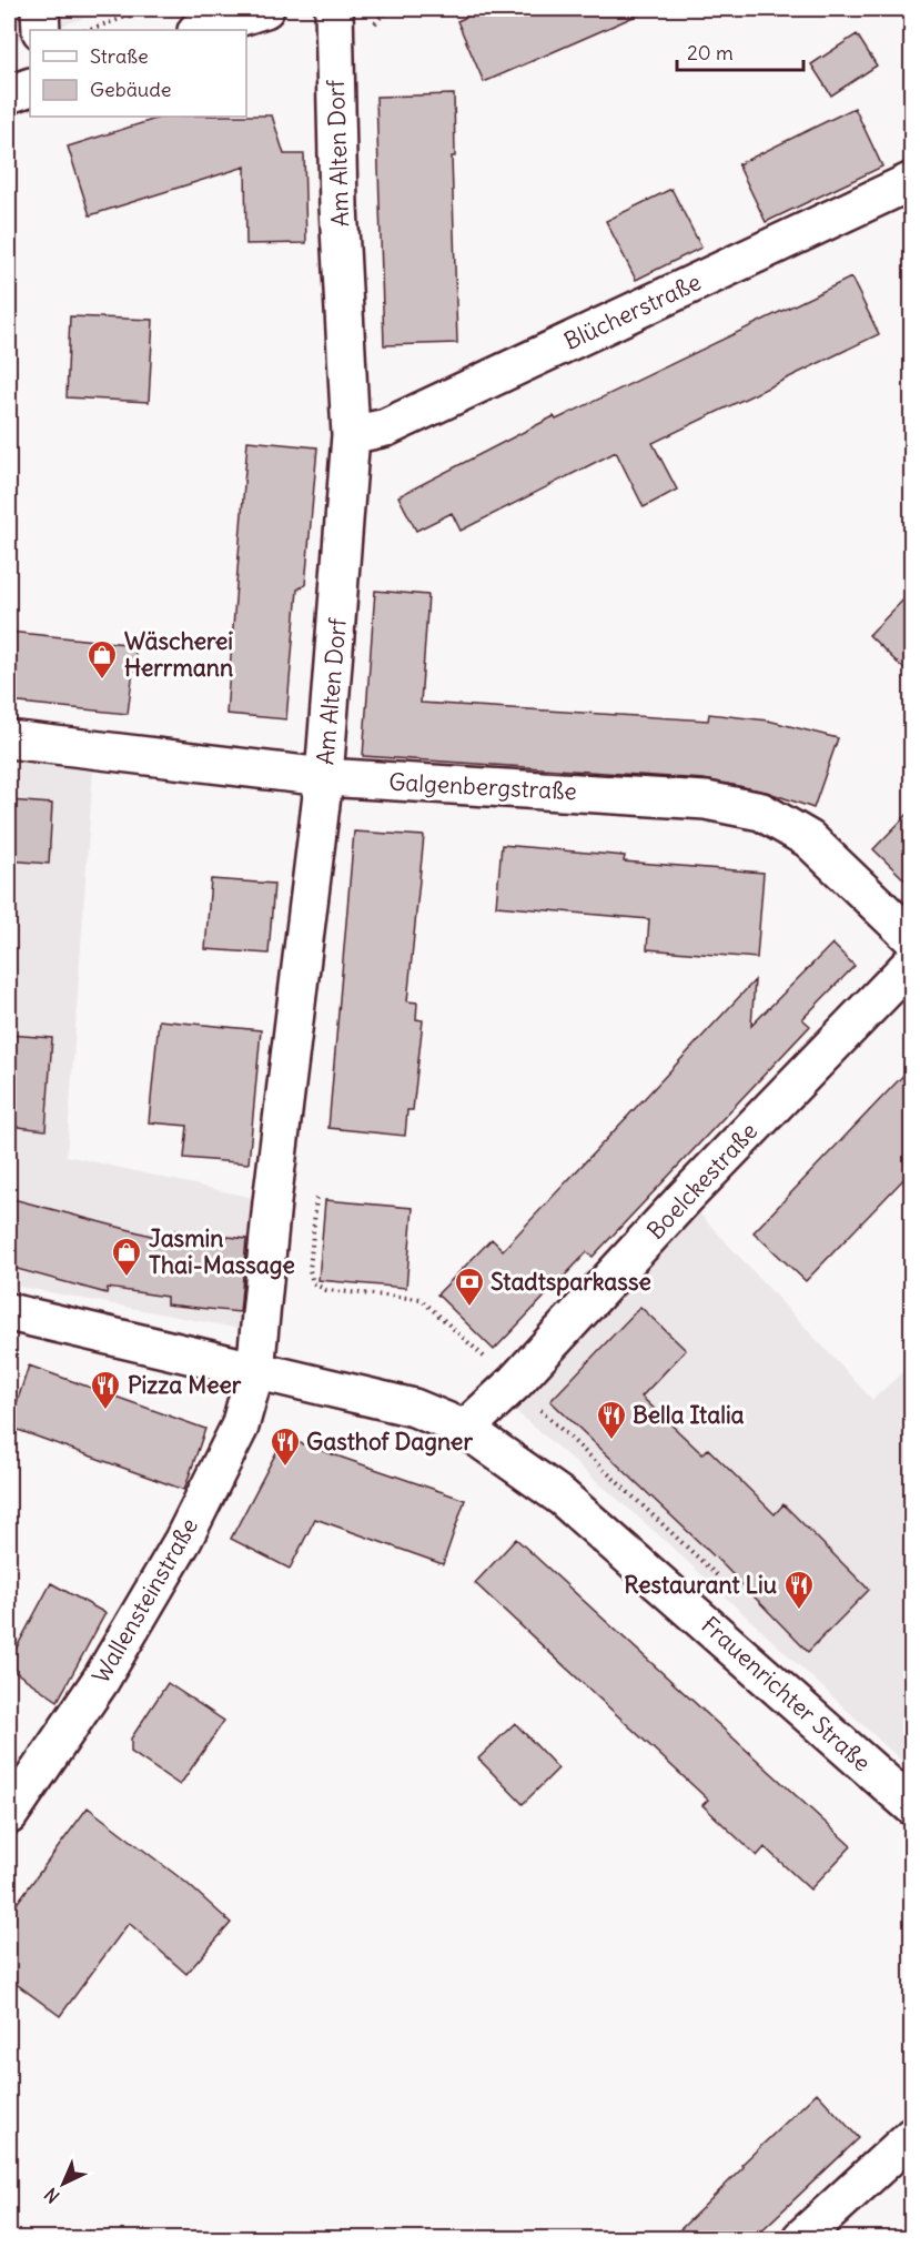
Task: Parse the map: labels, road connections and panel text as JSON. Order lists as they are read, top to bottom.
{
  "streets": {
    "street": [
      "Am Alten Dorf",
      "Blücherstraße",
      "Galgenbergstraße",
      "Boelckestraße",
      "Wallensteinstraße",
      "Frauenrichter Straße"
    ]
  },
  "crossings": [
    ["Am Alten Dorf", "Blücherstraße"],
    ["Am Alten Dorf", "Galgenbergstraße"],
    ["Am Alten Dorf", "Wallensteinstraße"],
    ["Am Alten Dorf", "Frauenrichter Straße"],
    ["Boelckestraße", "Frauenrichter Straße"],
    ["Wallensteinstraße", "Frauenrichter Straße"]
  ],
  "places": {
    "shop": ["Wäscherei Herrmann", "Jasmin Thai-Massage"],
    "bank": ["Stadtsparkasse"],
    "restaurant": [
      "Pizza Meer",
      "Bella Italia",
      "Gasthof Dagner",
      "Restaurant Liu"
    ]
  },
  "legend": ["Straße", "Gebäude"],
  "scale_bar": "20 m",
  "north": "bottom left"
}
